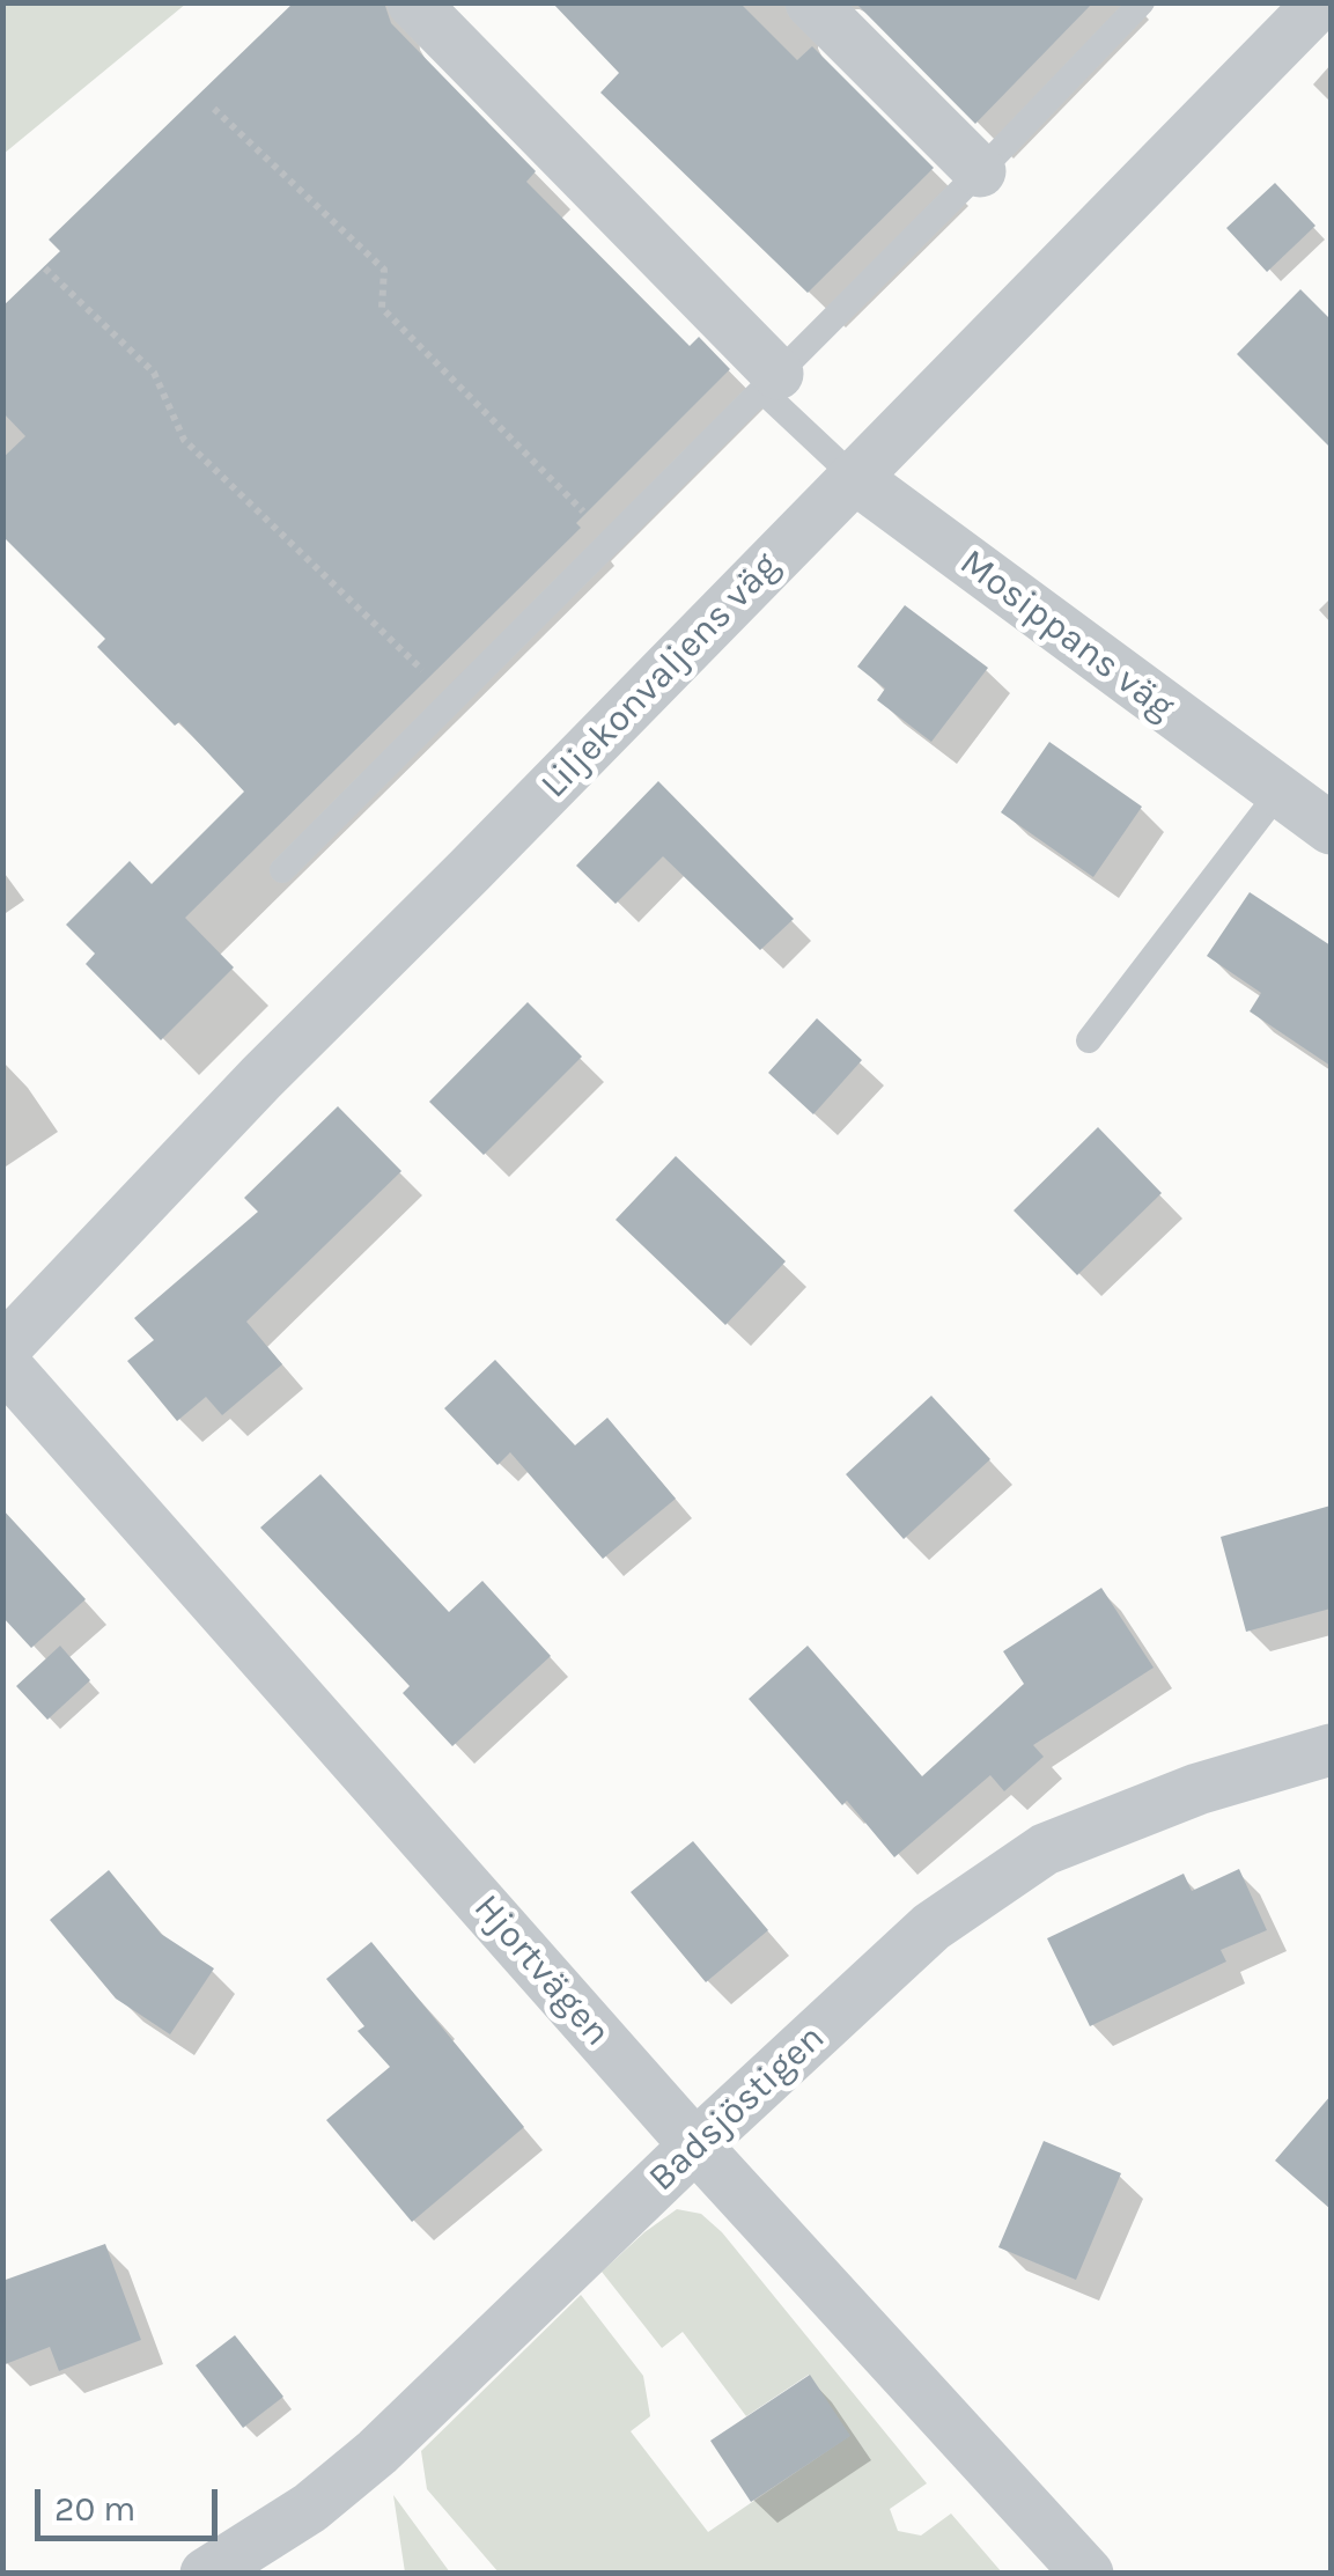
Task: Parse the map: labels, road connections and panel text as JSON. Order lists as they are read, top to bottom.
{
  "streets": {
    "street": [
      "Mosippans väg",
      "Liljekonvaljens väg",
      "Hjortvägen",
      "Badsjöstigen"
    ]
  },
  "crossings": [
    ["Mosippans väg", "Liljekonvaljens väg"],
    ["Hjortvägen", "Badsjöstigen"]
  ],
  "scale_bar": "20 m"
}
